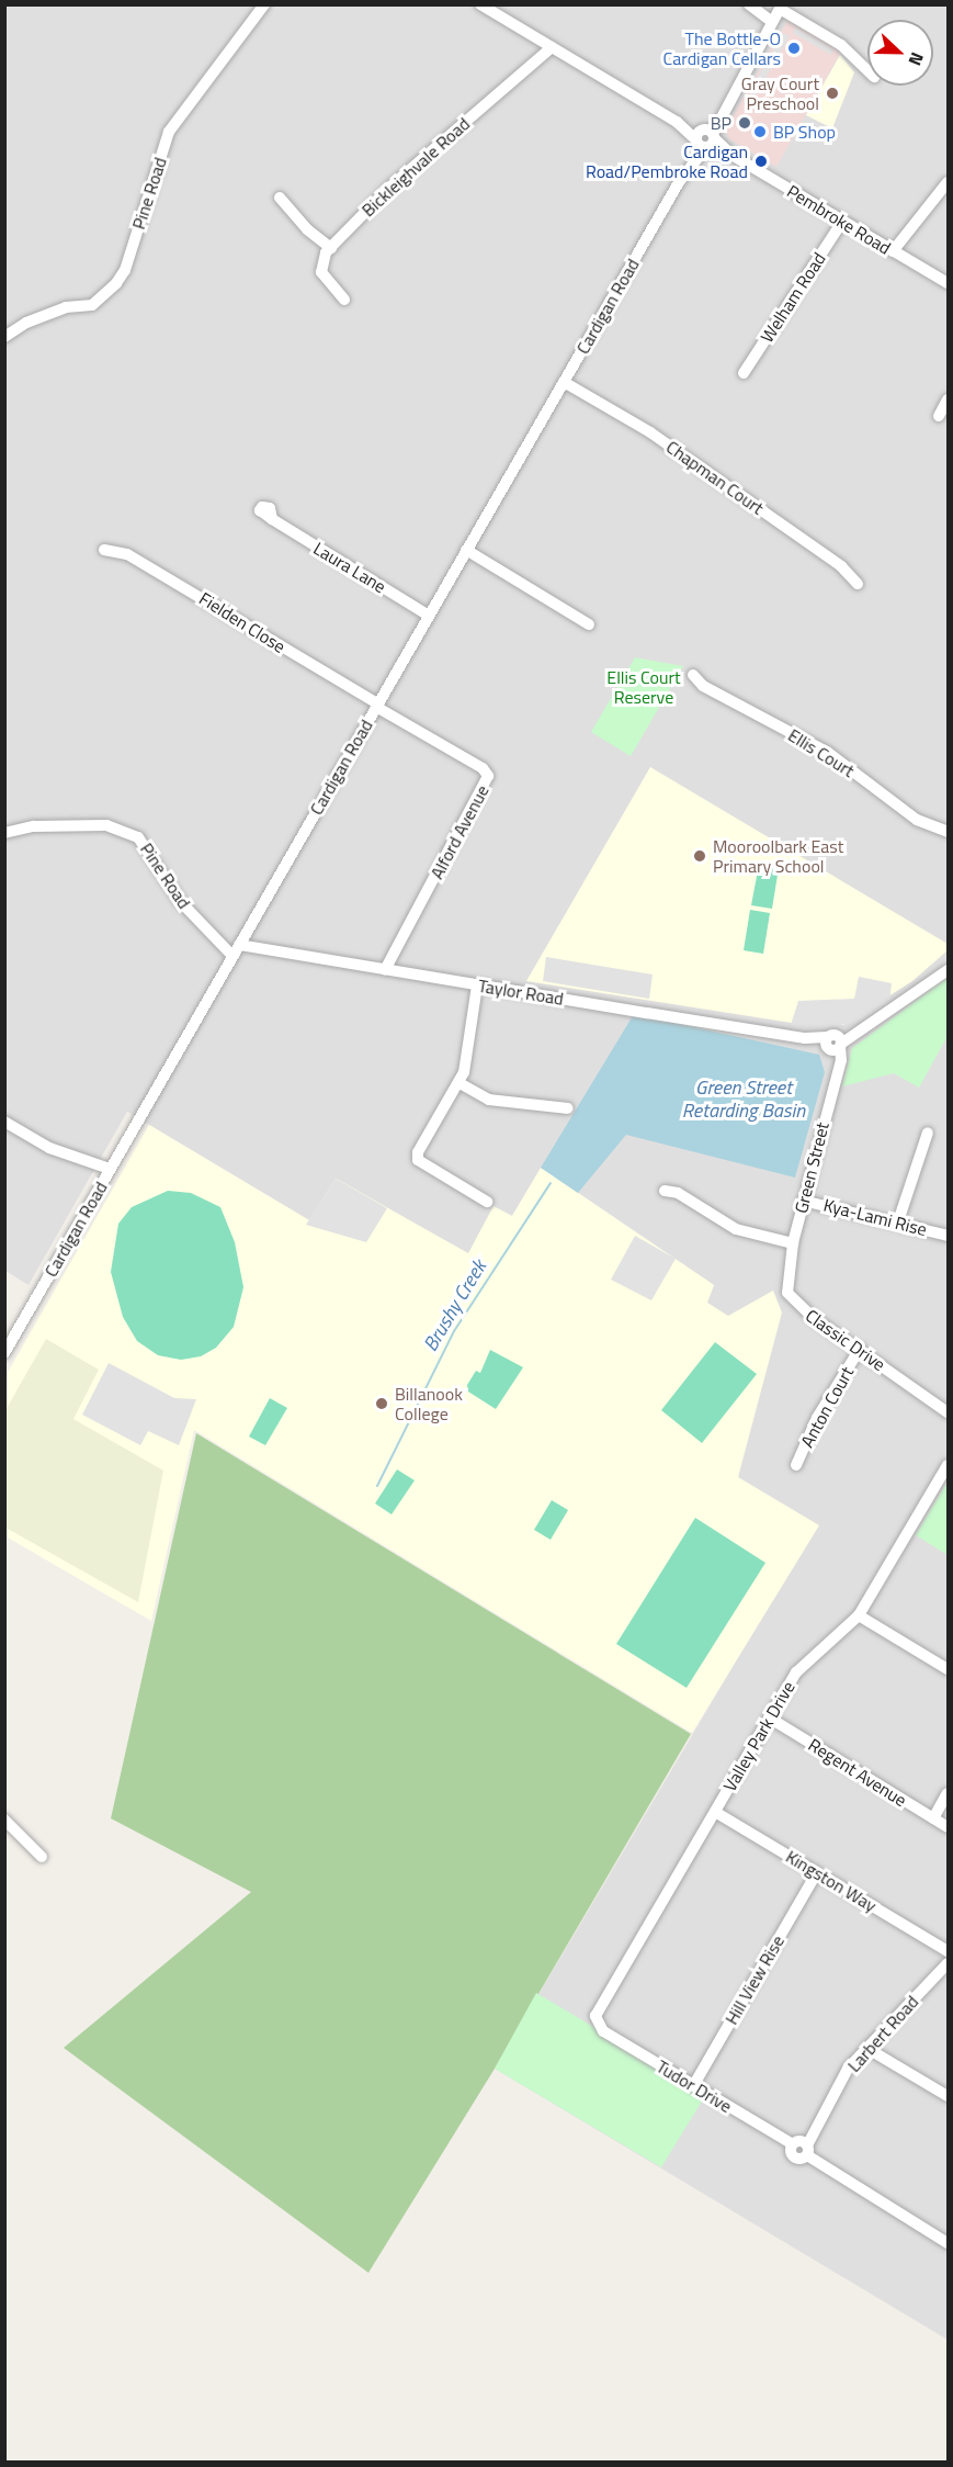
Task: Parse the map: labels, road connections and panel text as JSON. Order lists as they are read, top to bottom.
{
  "streets": {
    "street": [
      "Bickleighvale Road",
      "Pine Road",
      "Pembroke Road",
      "Welham Road",
      "Cardigan Road",
      "Chapman Court",
      "Laura Lane",
      "Fielden Close",
      "Ellis Court",
      "Alford Avenue",
      "Taylor Road",
      "Green Street",
      "Kya-Lami Rise",
      "Classic Drive",
      "Anton Court",
      "Valley Park Drive",
      "Regent Avenue",
      "Kingston Way",
      "Hill View Rise",
      "Larbert Road",
      "Tudor Drive"
    ]
  },
  "crossings": [
    ["Bickleighvale Road", "Pembroke Road"],
    ["Pine Road", "Cardigan Road"],
    ["Pine Road", "Taylor Road"],
    ["Pembroke Road", "Welham Road"],
    ["Pembroke Road", "Cardigan Road"],
    ["Cardigan Road", "Chapman Court"],
    ["Cardigan Road", "Laura Lane"],
    ["Cardigan Road", "Fielden Close"],
    ["Cardigan Road", "Alford Avenue"],
    ["Cardigan Road", "Taylor Road"],
    ["Fielden Close", "Alford Avenue"],
    ["Alford Avenue", "Taylor Road"],
    ["Taylor Road", "Green Street"],
    ["Green Street", "Kya-Lami Rise"],
    ["Green Street", "Classic Drive"],
    ["Classic Drive", "Anton Court"],
    ["Valley Park Drive", "Regent Avenue"],
    ["Valley Park Drive", "Kingston Way"],
    ["Valley Park Drive", "Tudor Drive"],
    ["Kingston Way", "Hill View Rise"],
    ["Kingston Way", "Larbert Road"],
    ["Hill View Rise", "Tudor Drive"],
    ["Larbert Road", "Tudor Drive"]
  ],
  "water": ["Green Street Retarding Basin", "Brushy Creek"],
  "parks": ["Ellis Court Reserve"],
  "places": [
    "The Bottle-O Cardigan Cellars",
    "Gray Court Preschool",
    "BP",
    "BP Shop",
    "Cardigan Road/Pembroke Road",
    "Mooroolbark East Primary School",
    "Billanook College"
  ],
  "north": "right"
}
